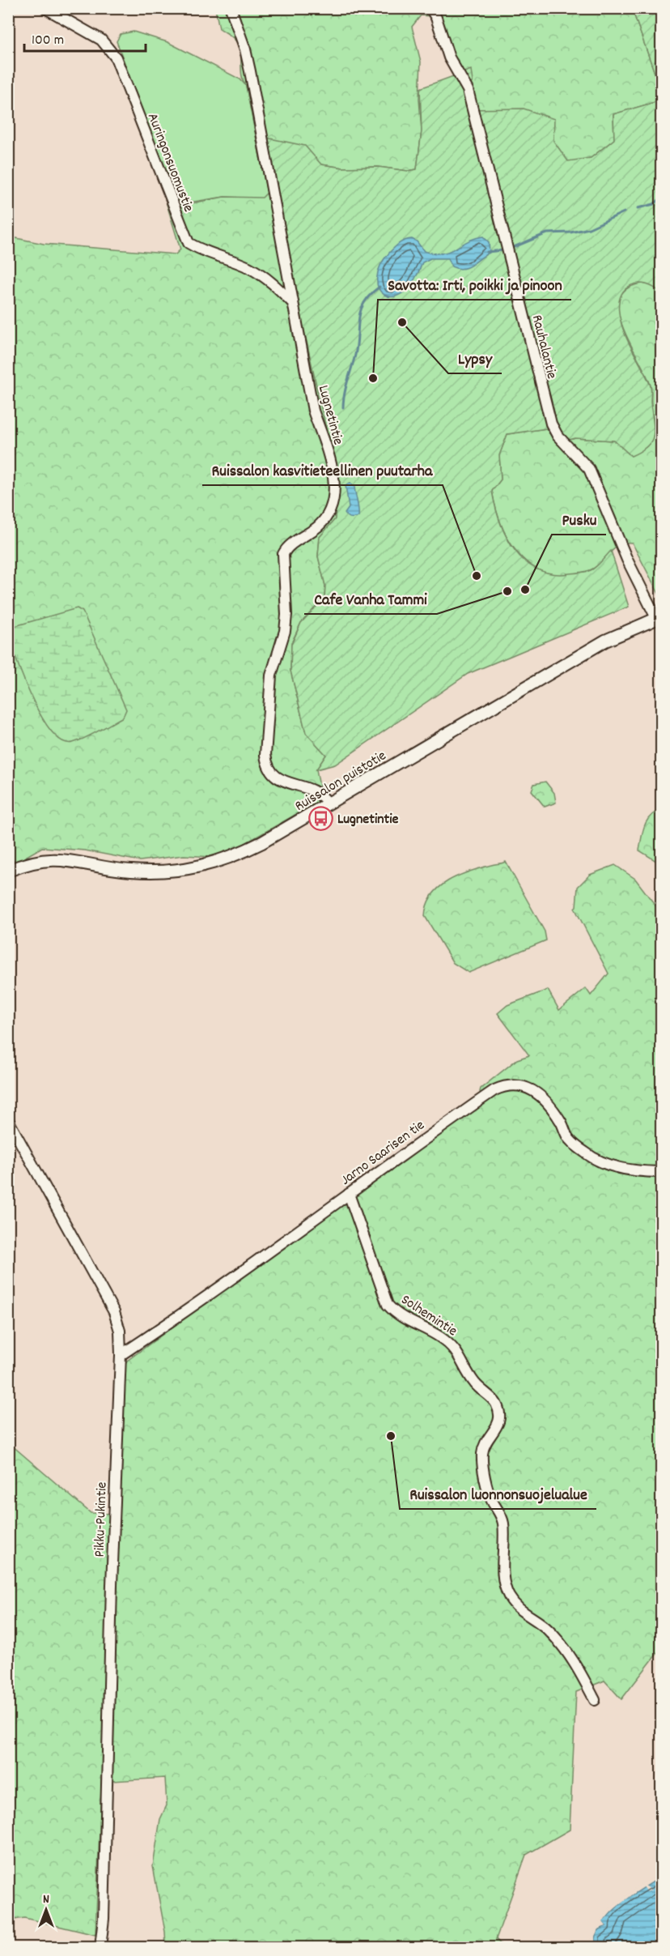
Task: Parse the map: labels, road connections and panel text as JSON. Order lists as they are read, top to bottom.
{
  "streets": {
    "street": [
      "Auringonsuomustie",
      "Rauhalantie",
      "Lugnetintie",
      "Ruissalon puistotie",
      "Jarno Saarisen tie",
      "Solhemintie",
      "Pikku-Pukintie"
    ]
  },
  "crossings": [
    ["Auringonsuomustie", "Lugnetintie"],
    ["Rauhalantie", "Ruissalon puistotie"],
    ["Lugnetintie", "Ruissalon puistotie"],
    ["Jarno Saarisen tie", "Solhemintie"],
    ["Jarno Saarisen tie", "Pikku-Pukintie"]
  ],
  "places": {
    "other": [
      "Lypsy",
      "Savotta: Irti, poikki ja pinoon",
      "Ruissalon kasvitieteellinen puutarha",
      "Pusku",
      "Cafe Vanha Tammi",
      "Ruissalon luonnonsuojelualue"
    ],
    "bus stop": ["Lugnetintie"]
  },
  "scale_bar": "100 m",
  "north": "top"
}
